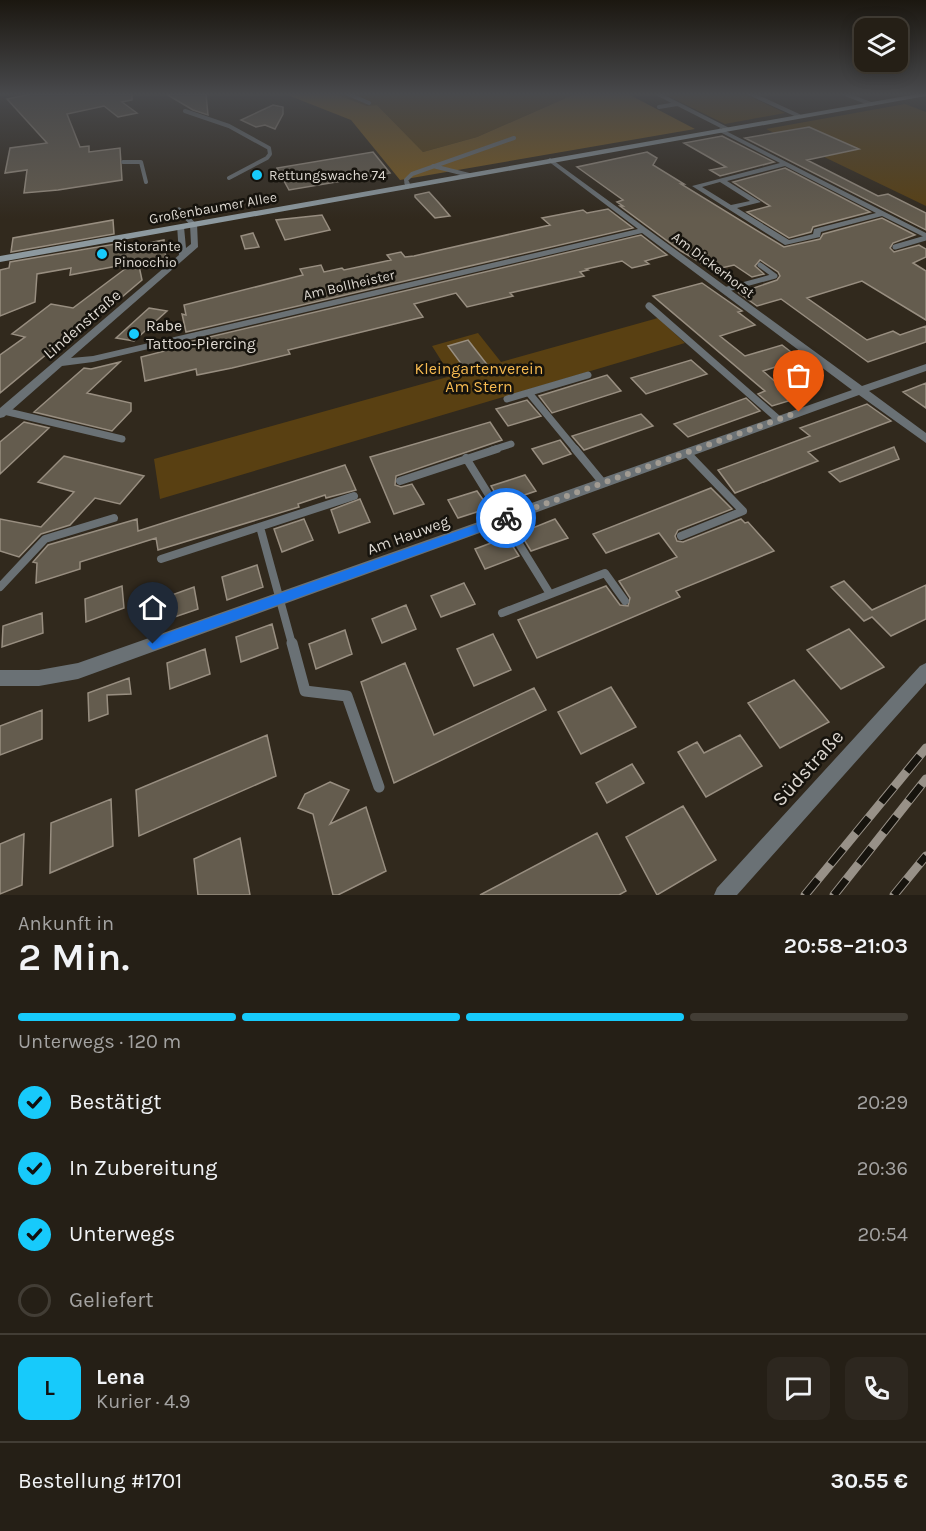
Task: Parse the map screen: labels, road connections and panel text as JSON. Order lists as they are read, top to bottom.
{
  "streets": {
    "main road": ["Großenbaumer Allee"],
    "street": [
      "Am Dickerhorst",
      "Am Bollheister",
      "Lindenstraße",
      "Am Hauweg",
      "Südstraße"
    ]
  },
  "crossings": [
    ["Großenbaumer Allee", "Am Dickerhorst"],
    ["Großenbaumer Allee", "Lindenstraße"],
    ["Am Dickerhorst", "Am Bollheister"],
    ["Am Dickerhorst", "Am Hauweg"],
    ["Am Bollheister", "Lindenstraße"]
  ],
  "parks": ["Kleingartenverein Am Stern"],
  "places": ["Rettungswache 74", "Ristorante Pinocchio", "Rabe Tattoo-Piercing"],
  "page": {
    "heading": ["2 Min.", "Ankunft in", "20:58–21:03"],
    "panel": [
      "Lena",
      "Kurier · 4.9",
      "Bestellung #1701",
      "30.55 €"
    ],
    "bar": "Unterwegs · 120 m",
    "list": [
      ["Bestätigt", "20:29"],
      ["In Zubereitung", "20:36"],
      ["Unterwegs", "20:54"],
      "Geliefert"
    ],
    "round": "L"
  }
}
